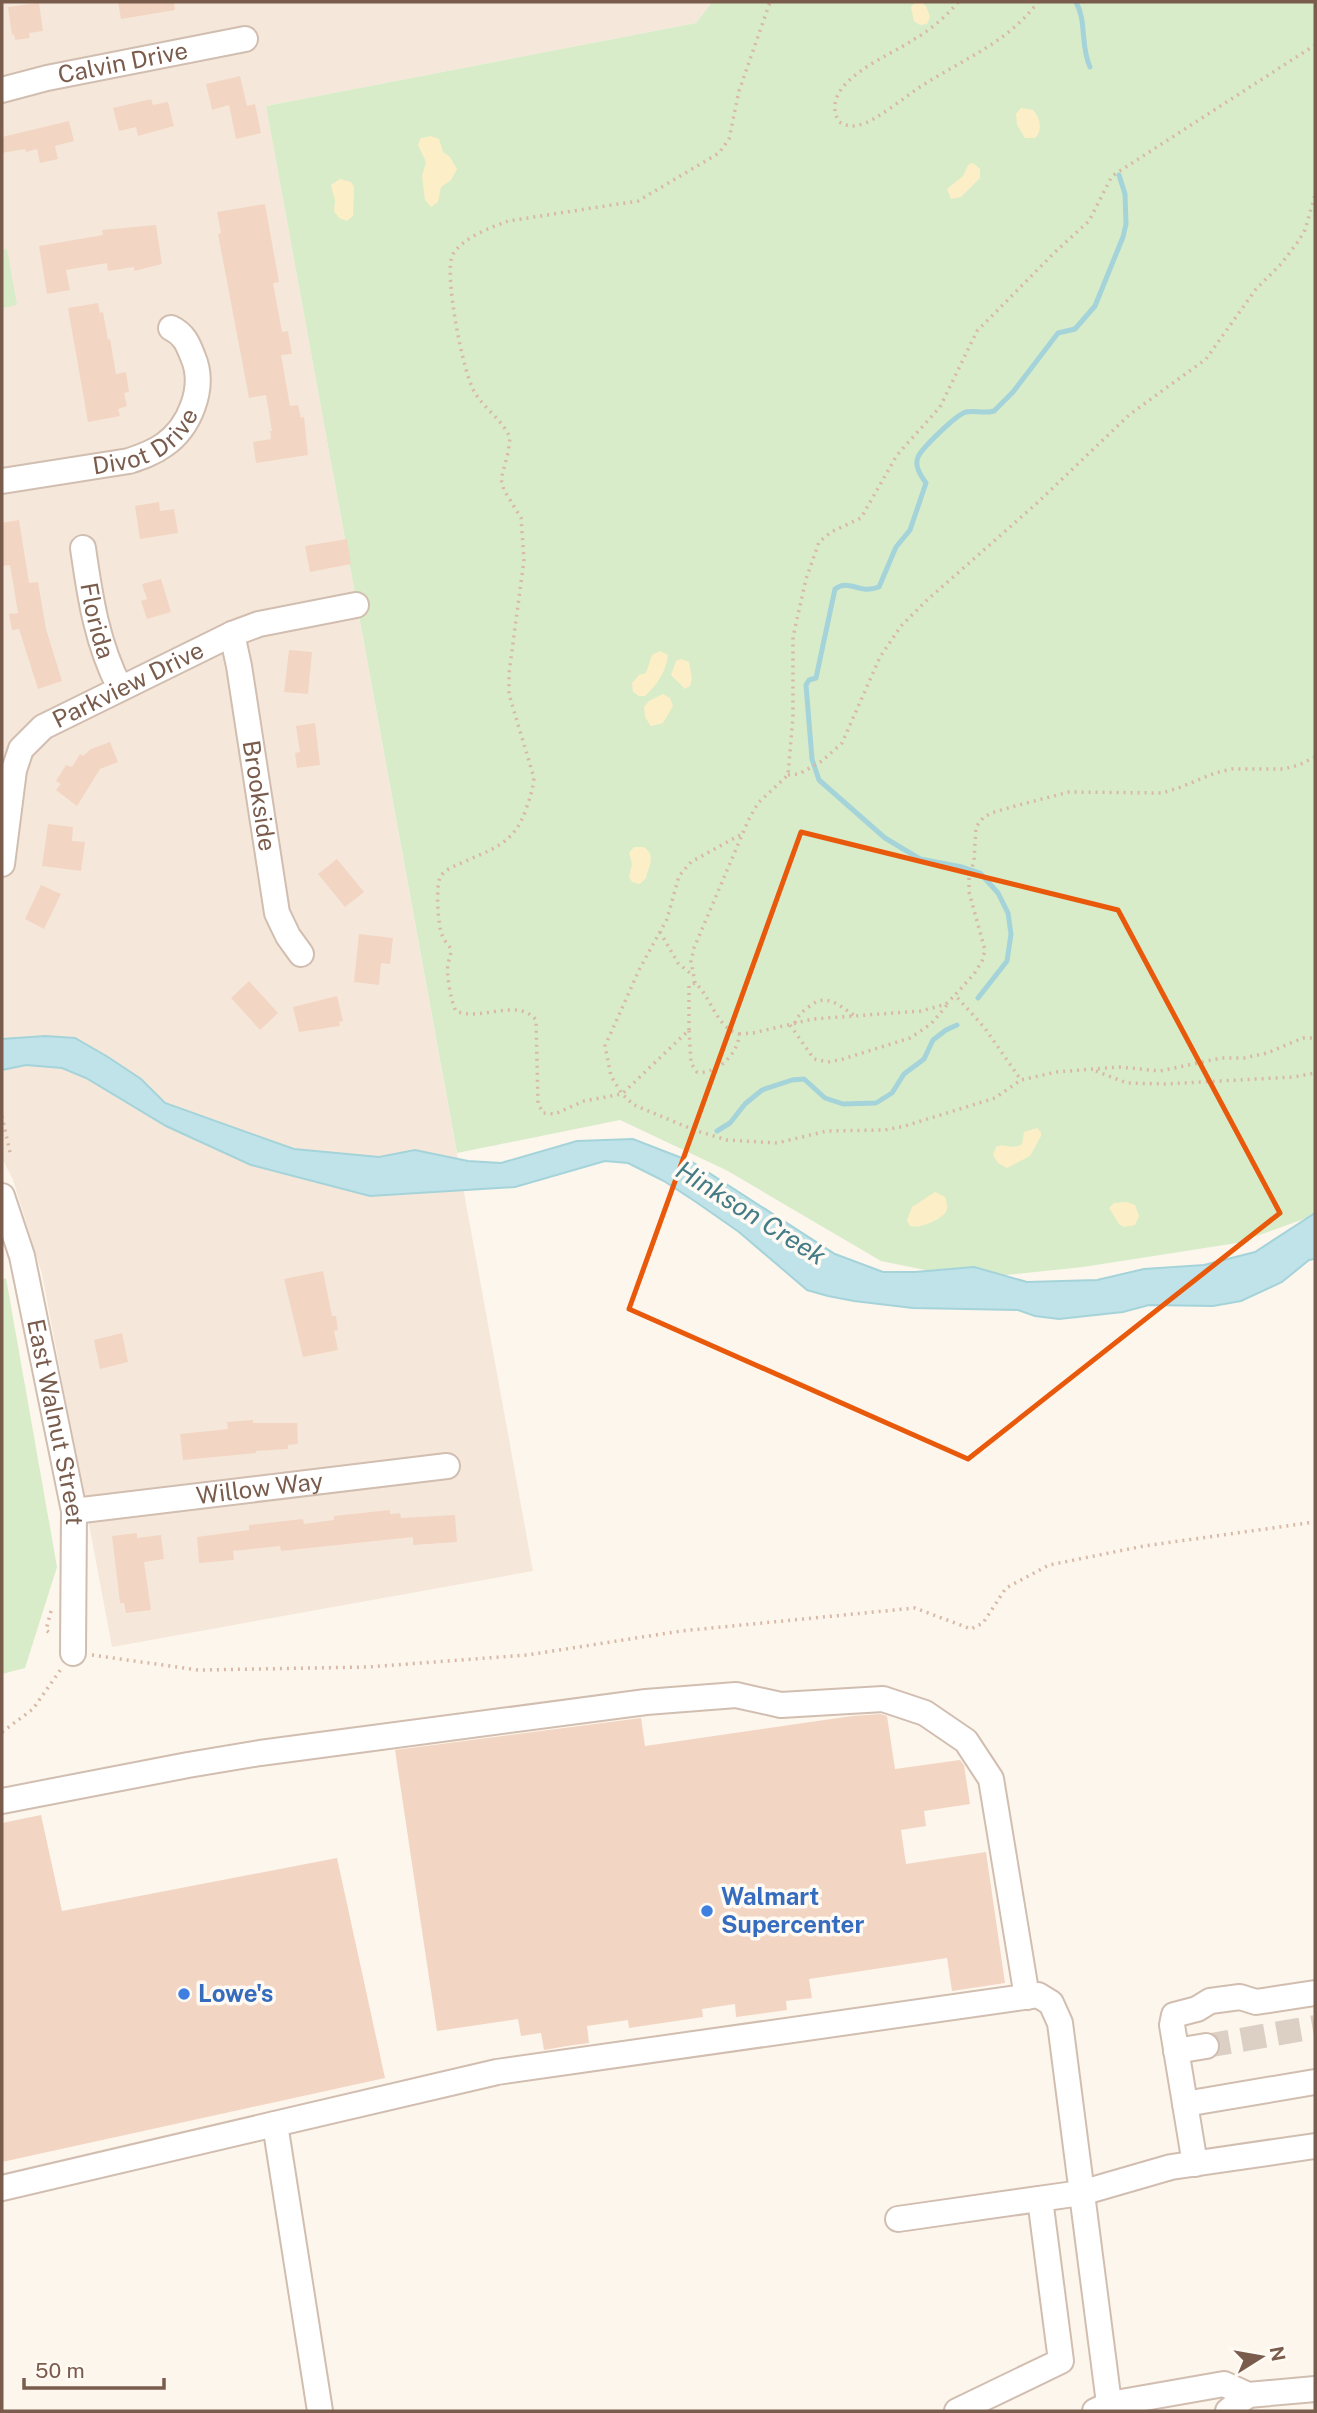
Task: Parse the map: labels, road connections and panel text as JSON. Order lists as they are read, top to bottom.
{
  "streets": {
    "street": [
      "Calvin Drive",
      "Divot Drive",
      "Florida",
      "Parkview Drive",
      "Brookside",
      "East Walnut Street",
      "Willow Way"
    ]
  },
  "crossings": [
    ["Florida", "Parkview Drive"],
    ["Parkview Drive", "Brookside"],
    ["East Walnut Street", "Willow Way"]
  ],
  "water": ["Hinkson Creek"],
  "places": ["Walmart Supercenter", "Lowe's"],
  "scale_bar": "50 m",
  "north": "right"
}
